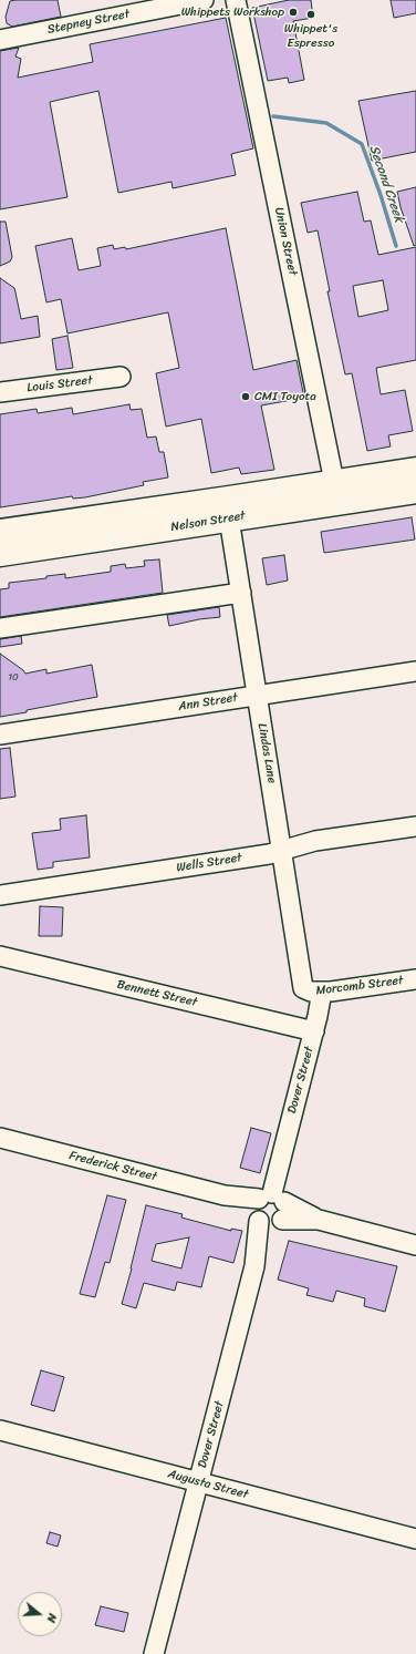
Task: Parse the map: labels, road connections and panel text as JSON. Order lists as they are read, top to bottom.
{
  "streets": {
    "main road": ["Nelson Street"],
    "street": [
      "Stepney Street",
      "Union Street",
      "Louis Street",
      "Ann Street",
      "Lindas Lane",
      "Wells Street",
      "Morcomb Street",
      "Bennett Street",
      "Dover Street",
      "Frederick Street",
      "Augusta Street"
    ]
  },
  "crossings": [
    ["Union Street", "Nelson Street"],
    ["Nelson Street", "Lindas Lane"],
    ["Ann Street", "Lindas Lane"],
    ["Lindas Lane", "Wells Street"],
    ["Lindas Lane", "Morcomb Street"],
    ["Morcomb Street", "Dover Street"],
    ["Bennett Street", "Dover Street"],
    ["Dover Street", "Frederick Street"],
    ["Dover Street", "Augusta Street"]
  ],
  "water": ["Second Creek"],
  "places": ["Whippets Workshop", "Whippet's Espresso", "CMI Toyota"],
  "house_numbers": ["10"],
  "north": "right"
}
